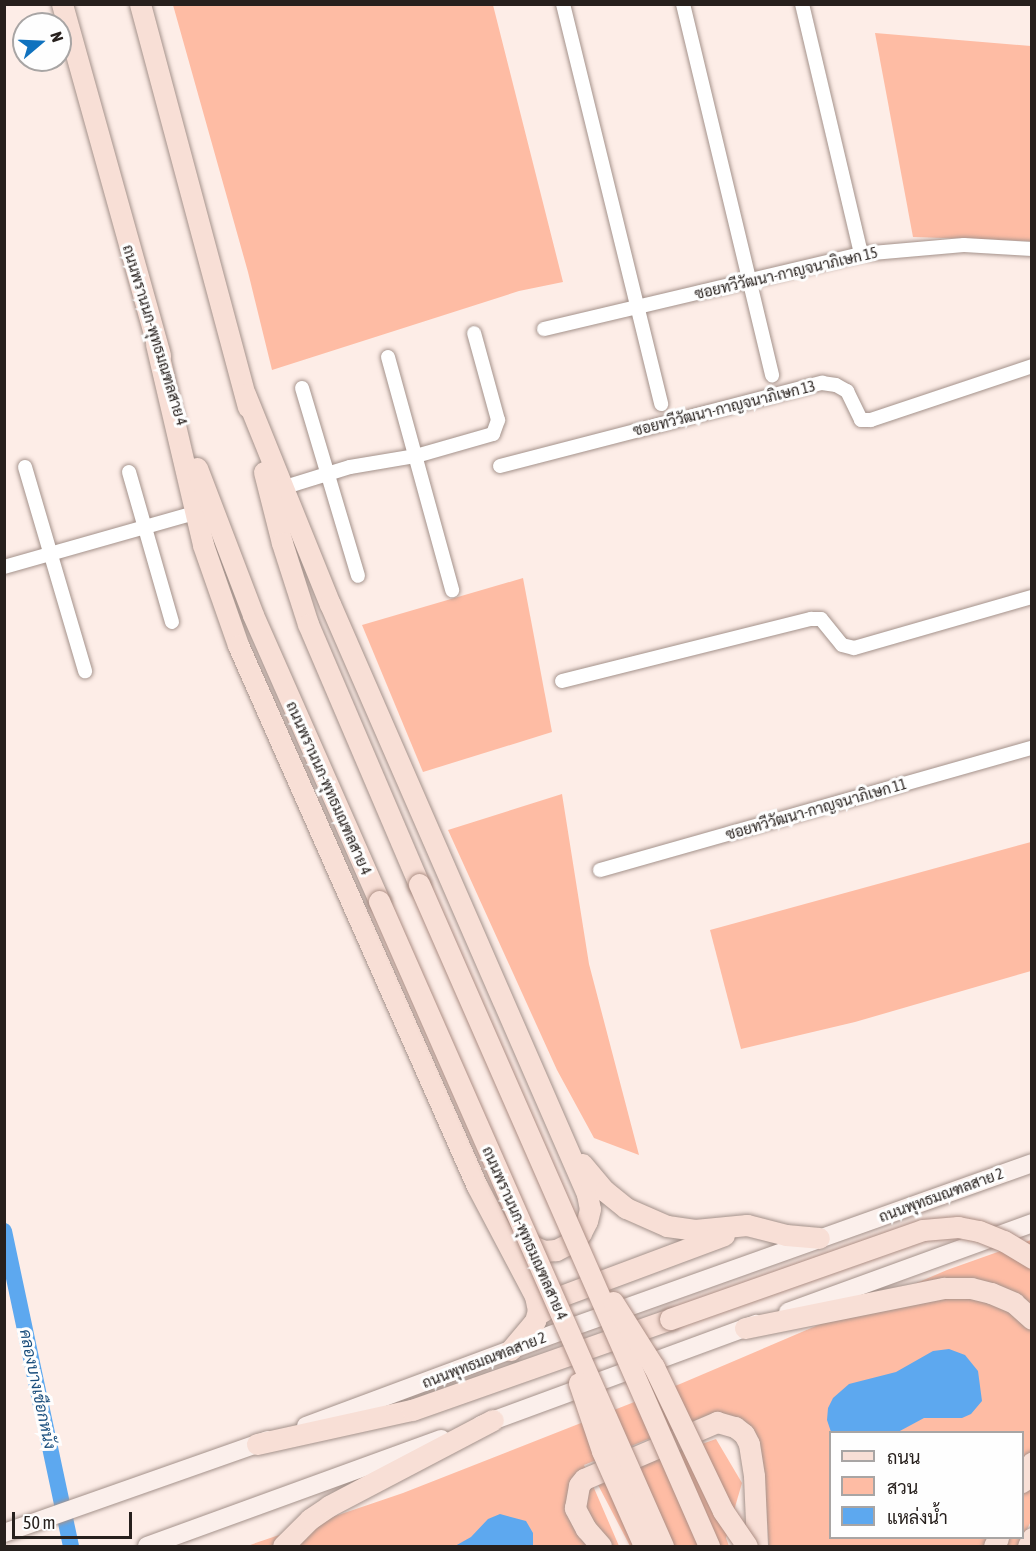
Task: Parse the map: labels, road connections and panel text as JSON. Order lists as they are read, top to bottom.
{
  "streets": {
    "main road": ["ถนนพรานนก-พุทธมณฑลสาย 4", "ถนนพุทธมณฑลสาย 2"],
    "street": ["ซอยทวีวัฒนา-กาญจนาภิเษก 15", "ซอยทวีวัฒนา-กาญจนาภิเษก 13", "ซอยทวีวัฒนา-กาญจนาภิเษก 11"]
  },
  "water": ["คลองบางเชือกหนัง"],
  "legend": ["ถนน", "สวน", "แหล่งน้ำ"],
  "scale_bar": "50 m",
  "north": "right"
}
